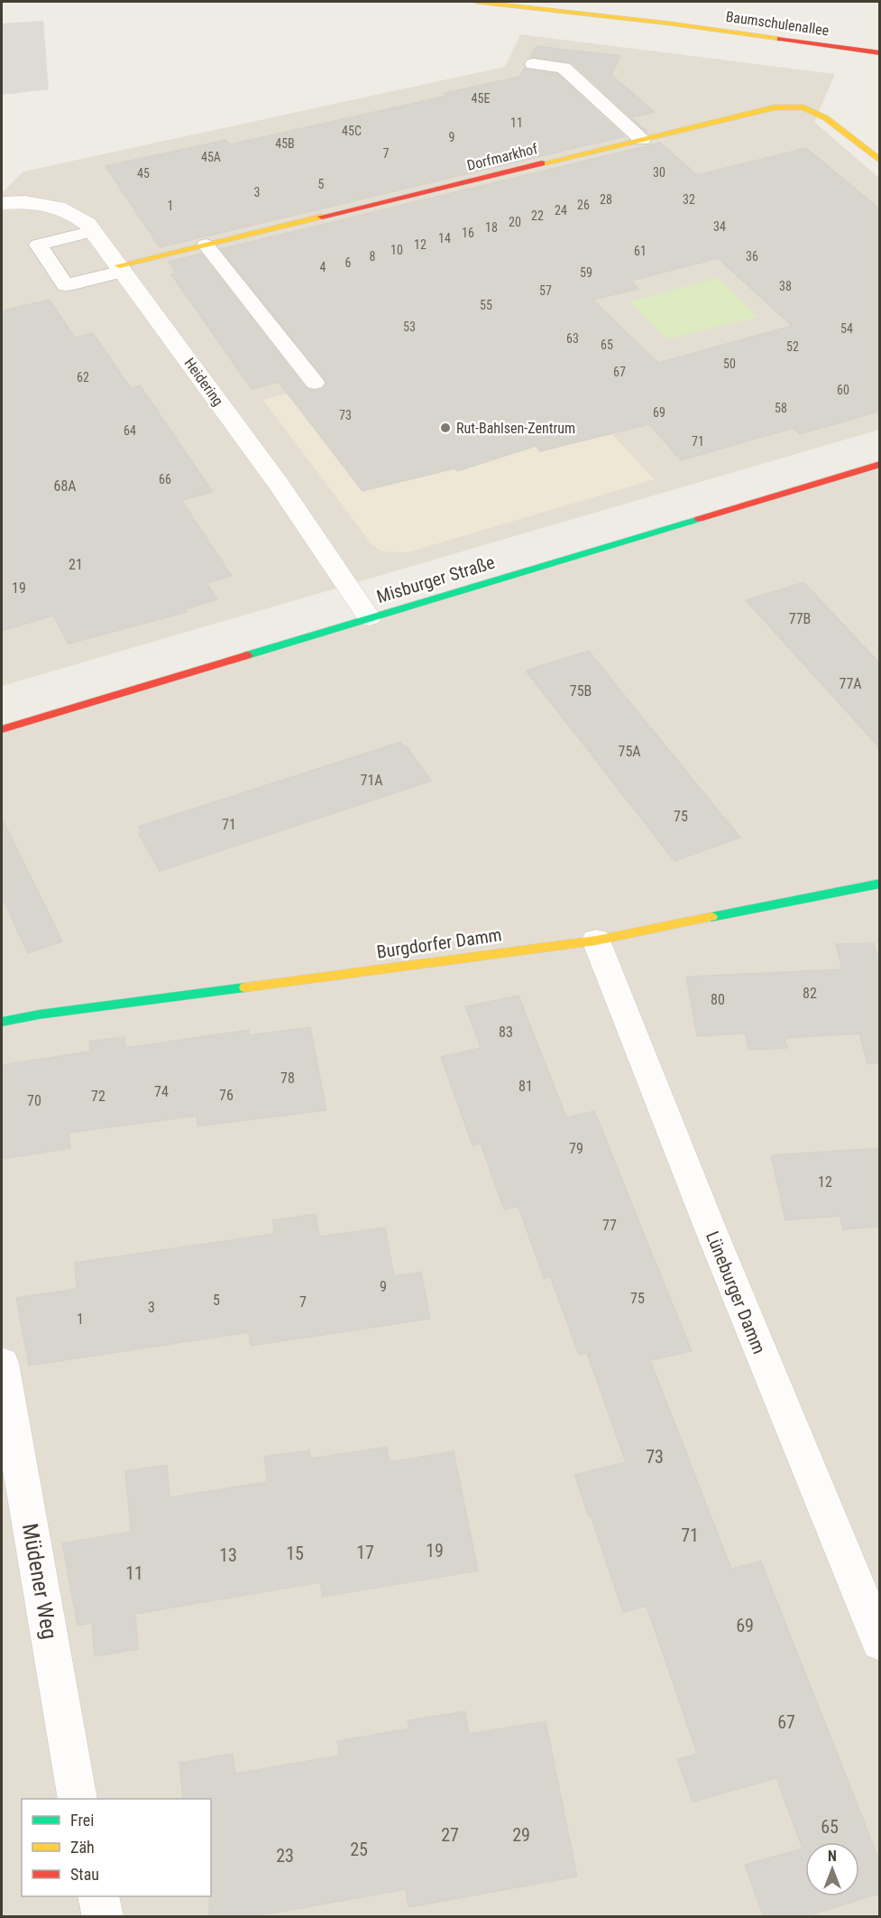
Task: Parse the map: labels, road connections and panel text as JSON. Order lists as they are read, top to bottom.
{
  "streets": {
    "street": [
      "Baumschulenallee",
      "Dorfmarkhof",
      "Heidering",
      "Misburger Straße",
      "Burgdorfer Damm",
      "Lüneburger Damm",
      "Müdener Weg"
    ]
  },
  "crossings": [
    ["Dorfmarkhof", "Heidering"],
    ["Heidering", "Misburger Straße"],
    ["Burgdorfer Damm", "Lüneburger Damm"]
  ],
  "places": ["Rut-Bahlsen-Zentrum"],
  "house_numbers": [
    "45E",
    "11",
    "45C",
    "9",
    "45B",
    "7",
    "45A",
    "30",
    "45",
    "5",
    "3",
    "28",
    "32",
    "26",
    "1",
    "24",
    "22",
    "20",
    "34",
    "18",
    "16",
    "14",
    "12",
    "10",
    "61",
    "8",
    "36",
    "6",
    "4",
    "59",
    "38",
    "57",
    "55",
    "53",
    "54",
    "63",
    "65",
    "52",
    "50",
    "67",
    "62",
    "60",
    "58",
    "69",
    "73",
    "64",
    "71",
    "66",
    "68A",
    "21",
    "19",
    "77B",
    "77A",
    "75B",
    "75A",
    "71A",
    "75",
    "71",
    "82",
    "80",
    "83",
    "78",
    "81",
    "74",
    "76",
    "72",
    "70",
    "79",
    "12",
    "77",
    "9",
    "75",
    "5",
    "7",
    "3",
    "1",
    "73",
    "71",
    "19",
    "17",
    "15",
    "13",
    "11",
    "69",
    "67",
    "65",
    "27",
    "29",
    "25",
    "23"
  ],
  "legend": ["Frei", "Zäh", "Stau"],
  "north": "top"
}
